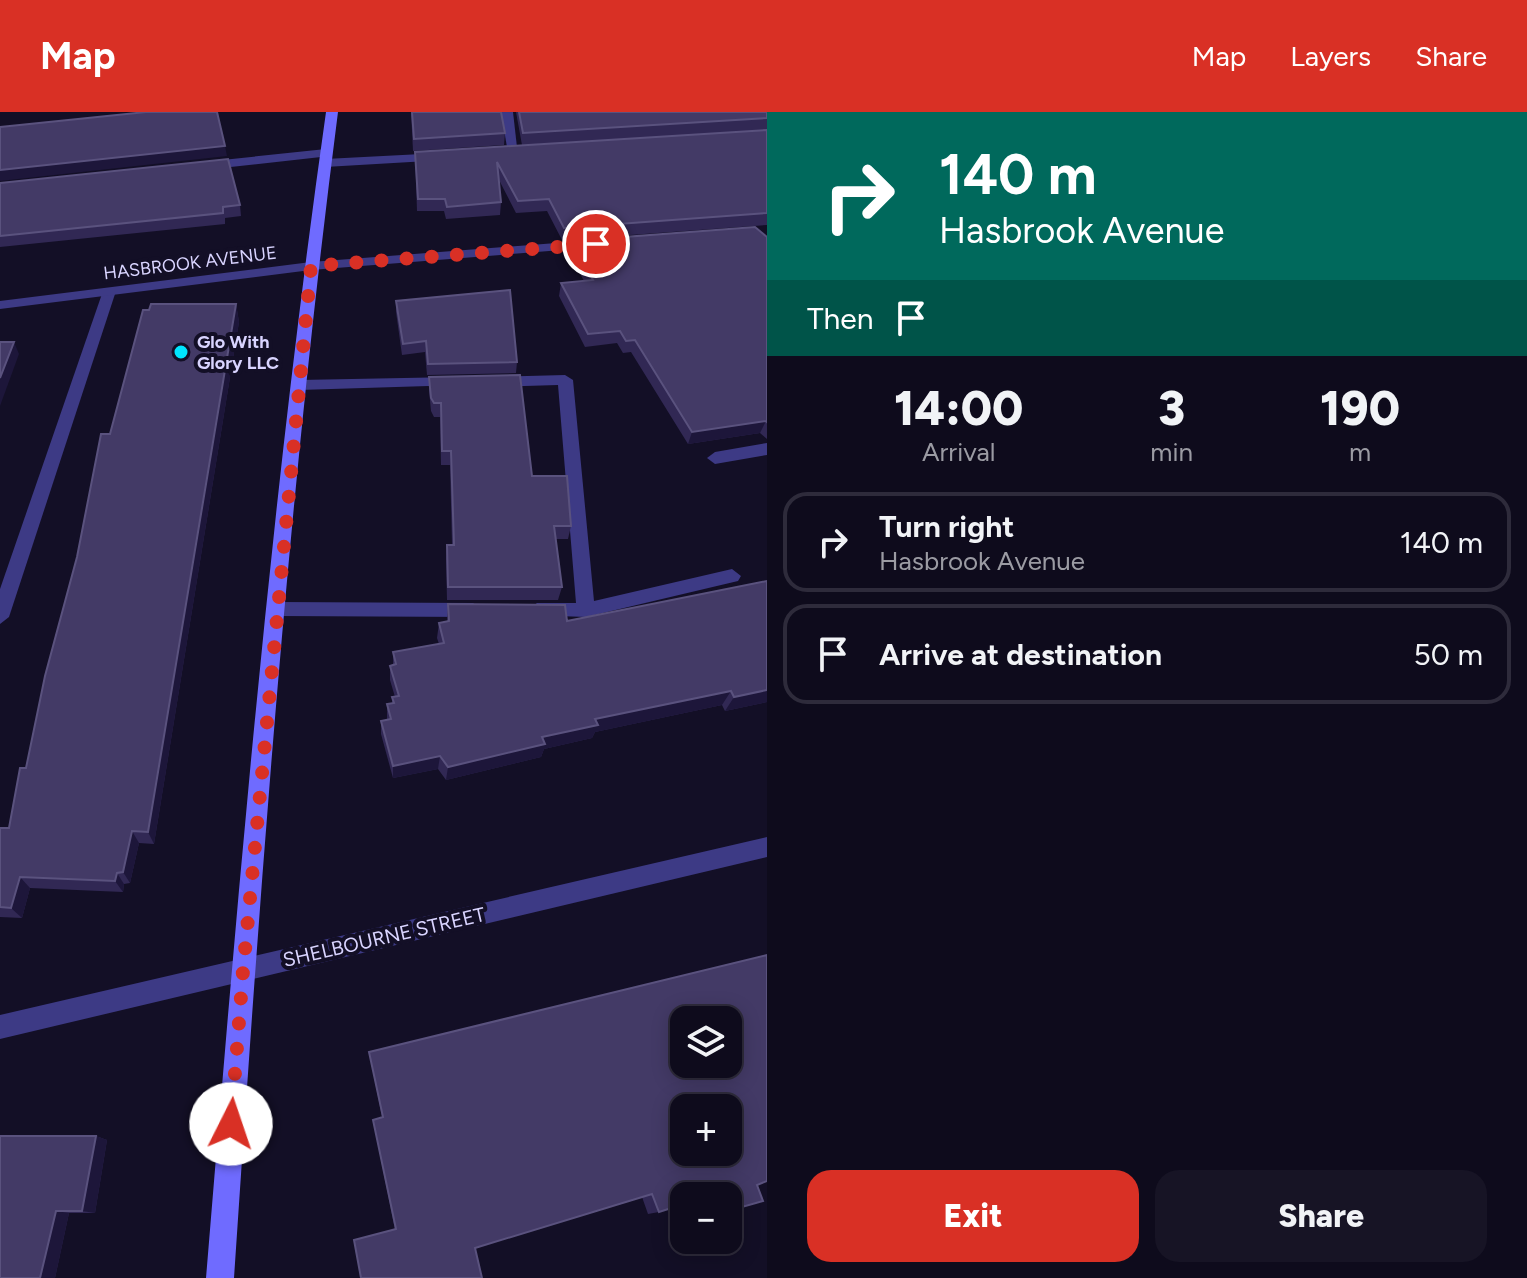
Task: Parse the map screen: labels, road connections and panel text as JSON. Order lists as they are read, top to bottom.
{
  "streets": {
    "street": ["HASBROOK AVENUE", "SHELBOURNE STREET"]
  },
  "places": ["Glo With Glory LLC"],
  "page": {
    "header": "Map",
    "nav": ["Map", "Layers", "Share"],
    "turn": ["140 m", "Hasbrook Avenue"],
    "then": "Then",
    "eta": [
      "14:00",
      "Arrival",
      "3",
      "min",
      "190",
      "m"
    ],
    "list": [
      {
        "name": "Turn right",
        "note": "Hasbrook Avenue",
        "value": "140 m"
      },
      {
        "name": "Arrive at destination",
        "value": "50 m"
      }
    ],
    "map_buttons": ["+", "−"],
    "buttons": ["Exit", "Share"]
  }
}
